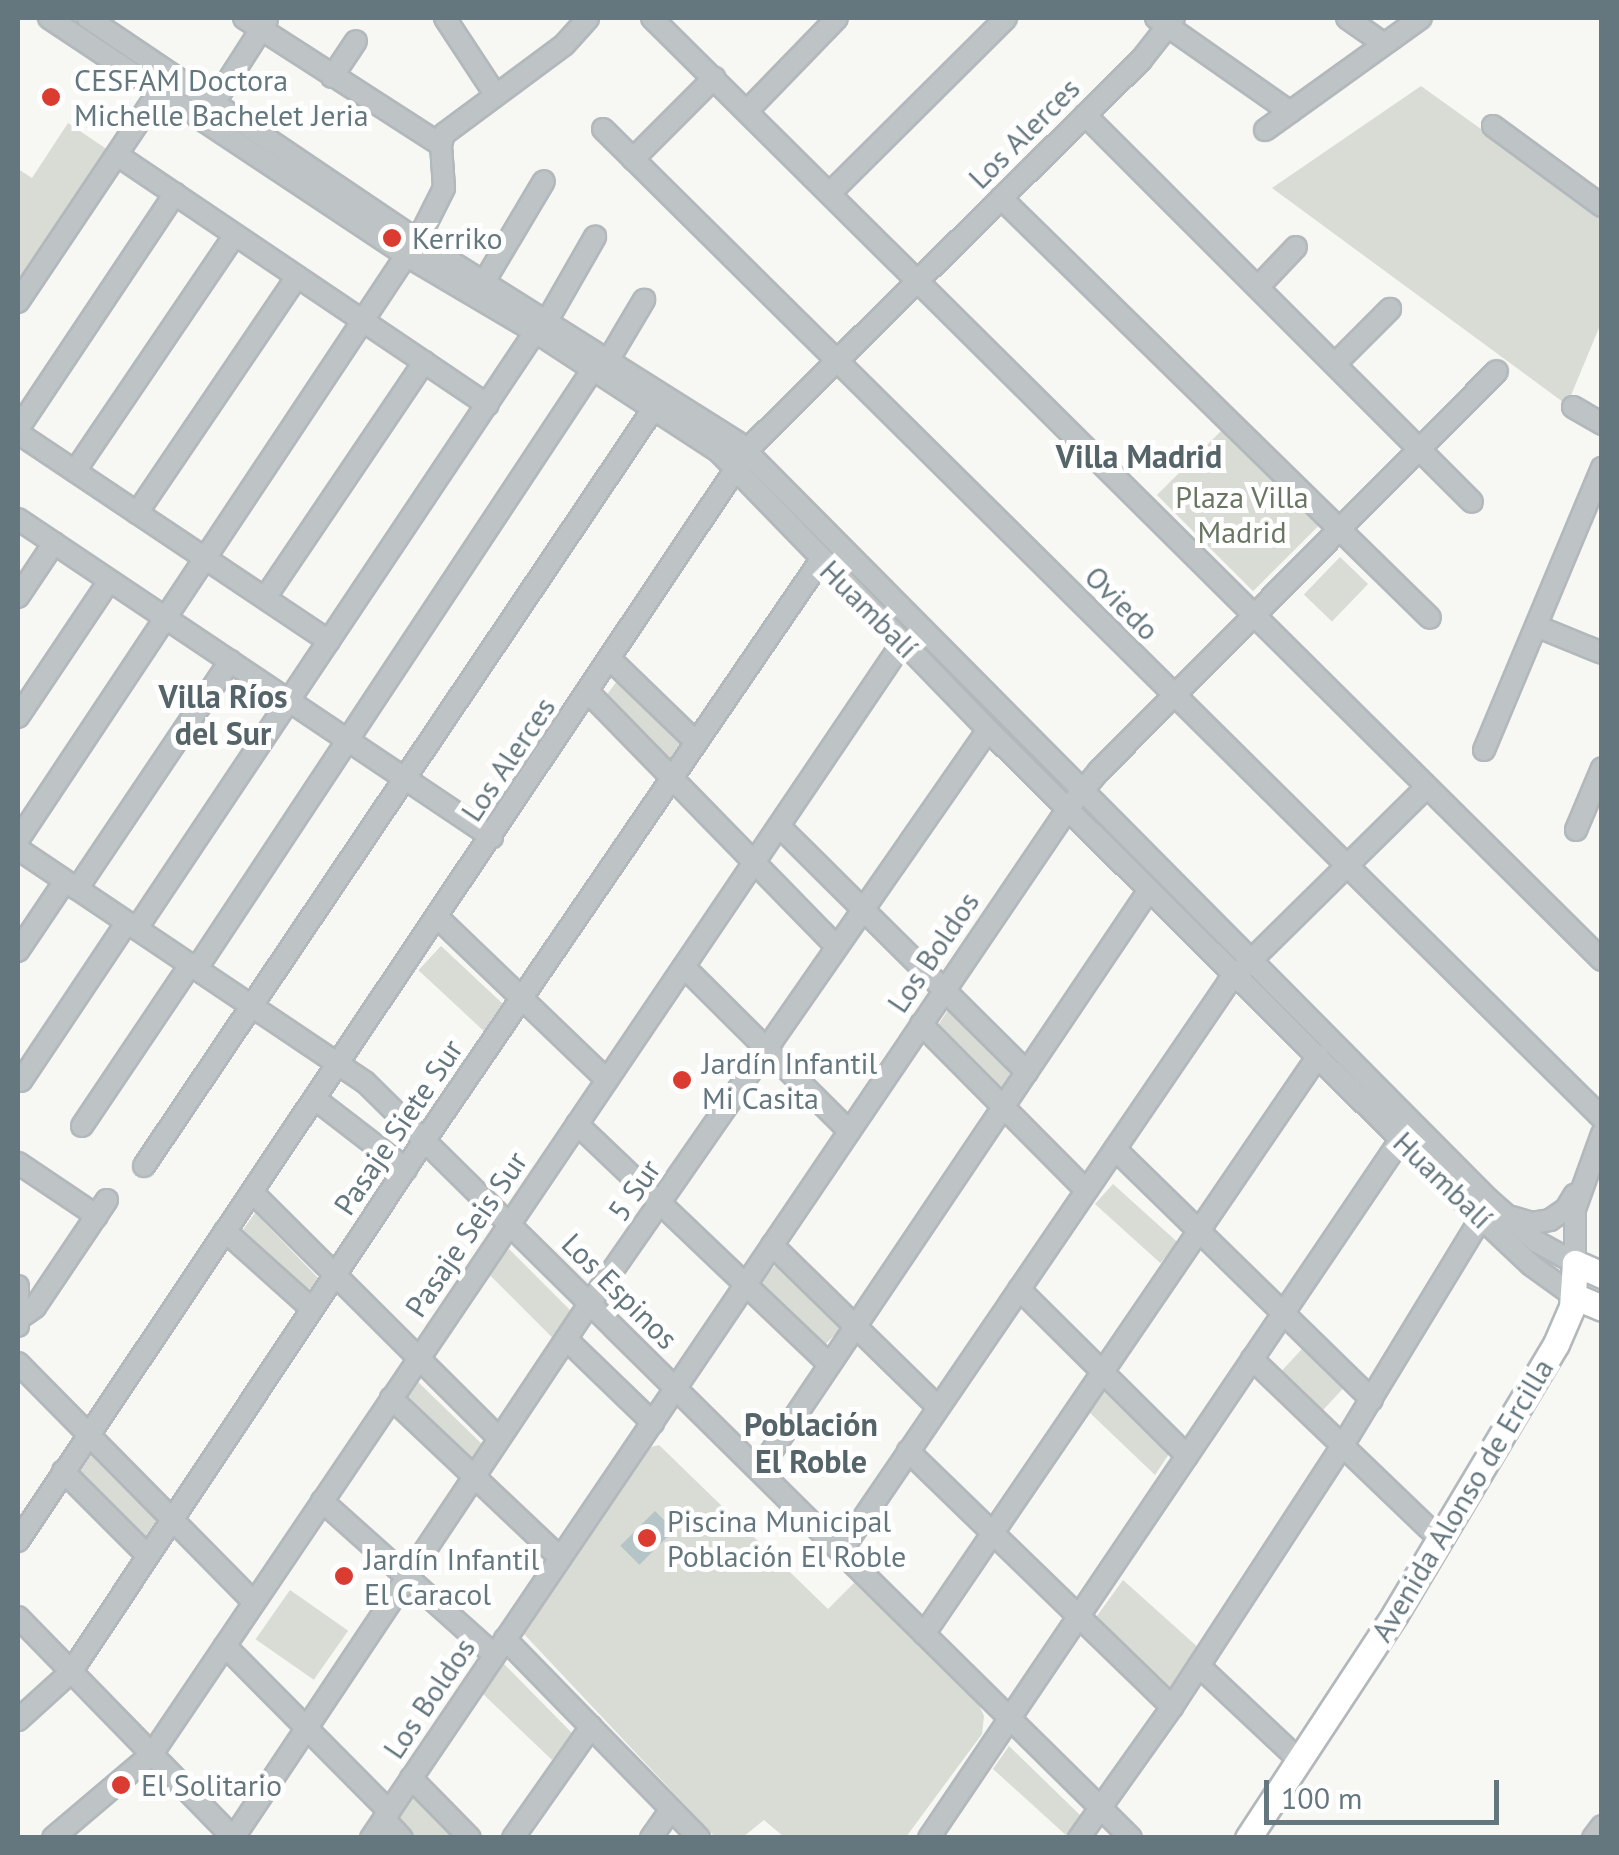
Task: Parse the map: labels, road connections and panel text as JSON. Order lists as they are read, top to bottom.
{
  "streets": {
    "main road": ["Huambalí", "Avenida Alonso de Ercilla"],
    "street": [
      "Los Alerces",
      "Oviedo",
      "Los Boldos",
      "Pasaje Siete Sur",
      "5 Sur",
      "Pasaje Seis Sur",
      "Los Espinos"
    ]
  },
  "crossings": [
    ["Los Alerces", "Oviedo"],
    ["Los Alerces", "Huambalí"],
    ["Los Alerces", "Los Espinos"],
    ["Oviedo", "Los Boldos"],
    ["Huambalí", "Los Boldos"],
    ["Huambalí", "Pasaje Siete Sur"],
    ["Huambalí", "5 Sur"],
    ["Huambalí", "Pasaje Seis Sur"],
    ["Huambalí", "Avenida Alonso de Ercilla"],
    ["Los Boldos", "Los Espinos"],
    ["Pasaje Siete Sur", "Los Espinos"],
    ["5 Sur", "Los Espinos"],
    ["Pasaje Seis Sur", "Los Espinos"]
  ],
  "districts": ["Villa Madrid", "Villa Ríos del Sur", "Población El Roble"],
  "parks": ["Plaza Villa Madrid"],
  "places": [
    "CESFAM Doctora Michelle Bachelet Jeria",
    "Kerriko",
    "Jardín Infantil Mi Casita",
    "Piscina Municipal Población El Roble",
    "Jardín Infantil El Caracol",
    "El Solitario"
  ],
  "scale_bar": "100 m"
}
